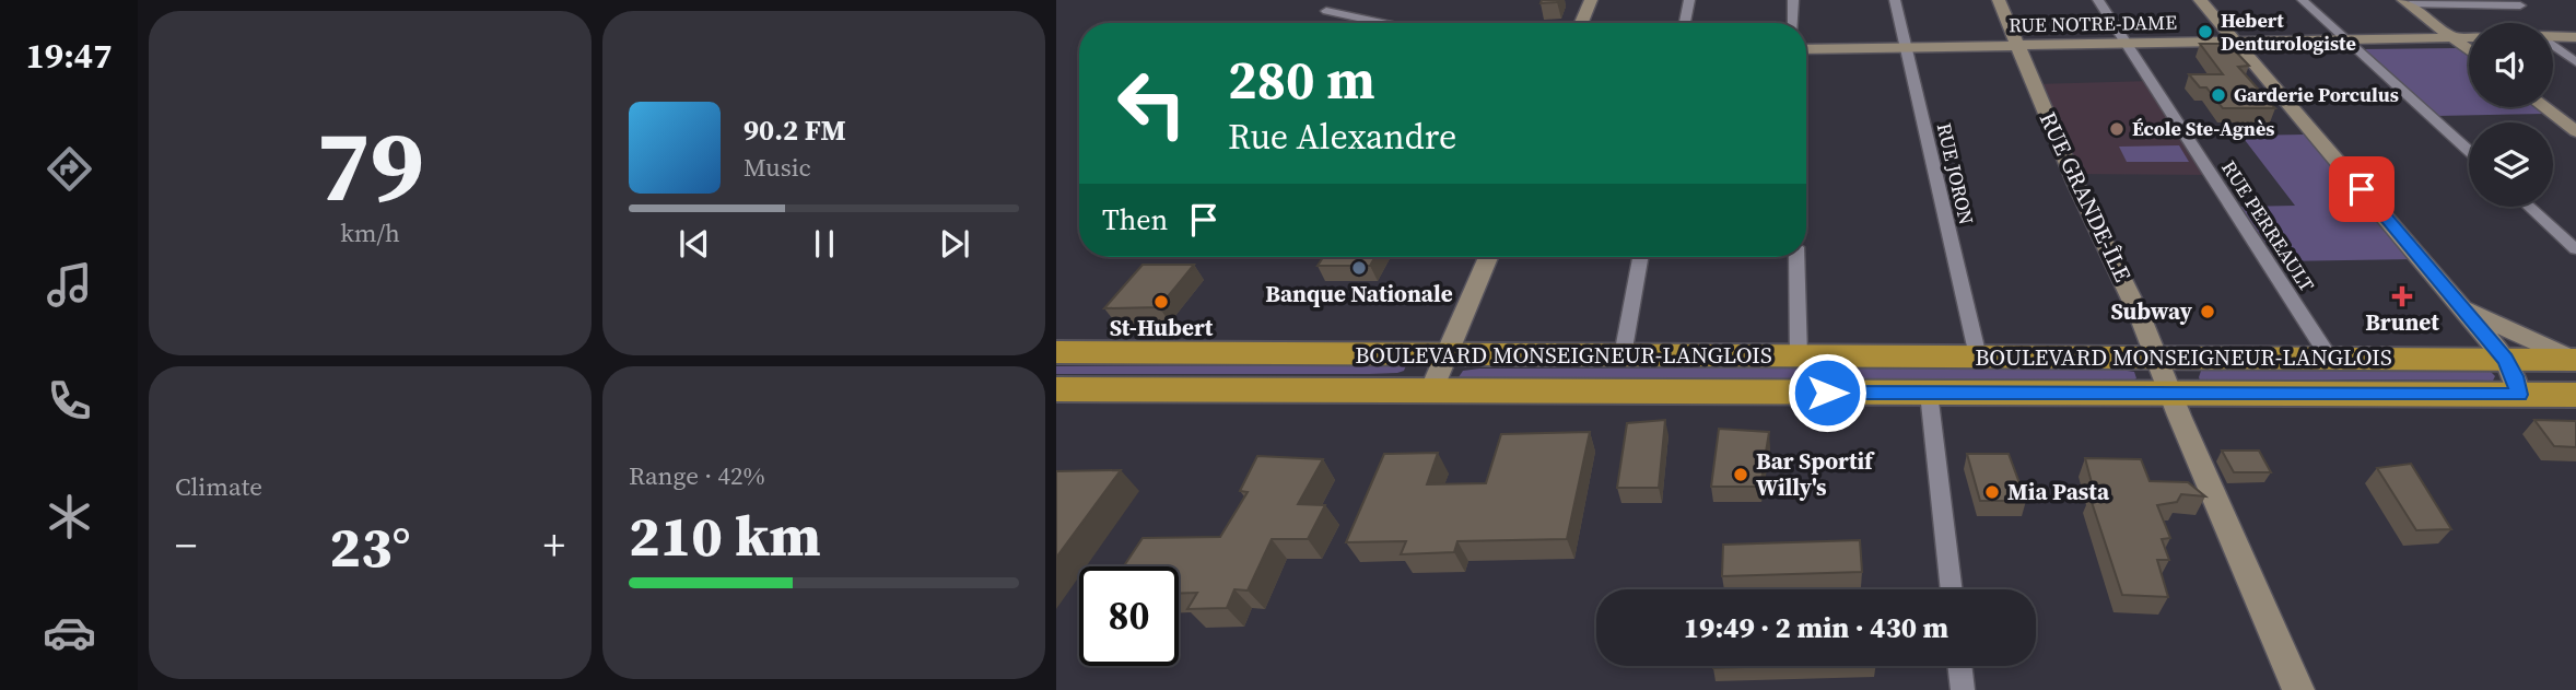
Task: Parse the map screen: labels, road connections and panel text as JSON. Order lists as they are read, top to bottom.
{
  "streets": {
    "highway": ["BOULEVARD MONSEIGNEUR-LANGLOIS"],
    "street": [
      "RUE NOTRE-DAME",
      "RUE JORON",
      "RUE GRANDE-ÎLE",
      "RUE PERREAULT"
    ]
  },
  "crossings": [
    ["RUE NOTRE-DAME", "RUE JORON"],
    ["RUE NOTRE-DAME", "RUE GRANDE-ÎLE"],
    ["RUE NOTRE-DAME", "RUE PERREAULT"],
    ["RUE JORON", "BOULEVARD MONSEIGNEUR-LANGLOIS"],
    ["RUE GRANDE-ÎLE", "BOULEVARD MONSEIGNEUR-LANGLOIS"],
    ["RUE PERREAULT", "BOULEVARD MONSEIGNEUR-LANGLOIS"]
  ],
  "places": {
    "other": [
      "Hebert Denturologiste",
      "Garderie Porculus",
      "École Ste-Agnès",
      "Banque Nationale",
      "St-Hubert",
      "Subway",
      "Bar Sportif Willy's",
      "Mia Pasta"
    ],
    "health": ["Brunet"]
  },
  "page": {
    "tabs": "19:47",
    "tile": [
      ["79", "km/h"],
      "Climate",
      ["Range · 42%", "210 km"]
    ],
    "turn": ["280 m", "Rue Alexandre"],
    "song": ["90.2 FM", "Music"],
    "then": "Then",
    "heat": ["−", "23°", "+"],
    "limit": "80",
    "trip": "19:49 · 2 min · 430 m"
  }
}
